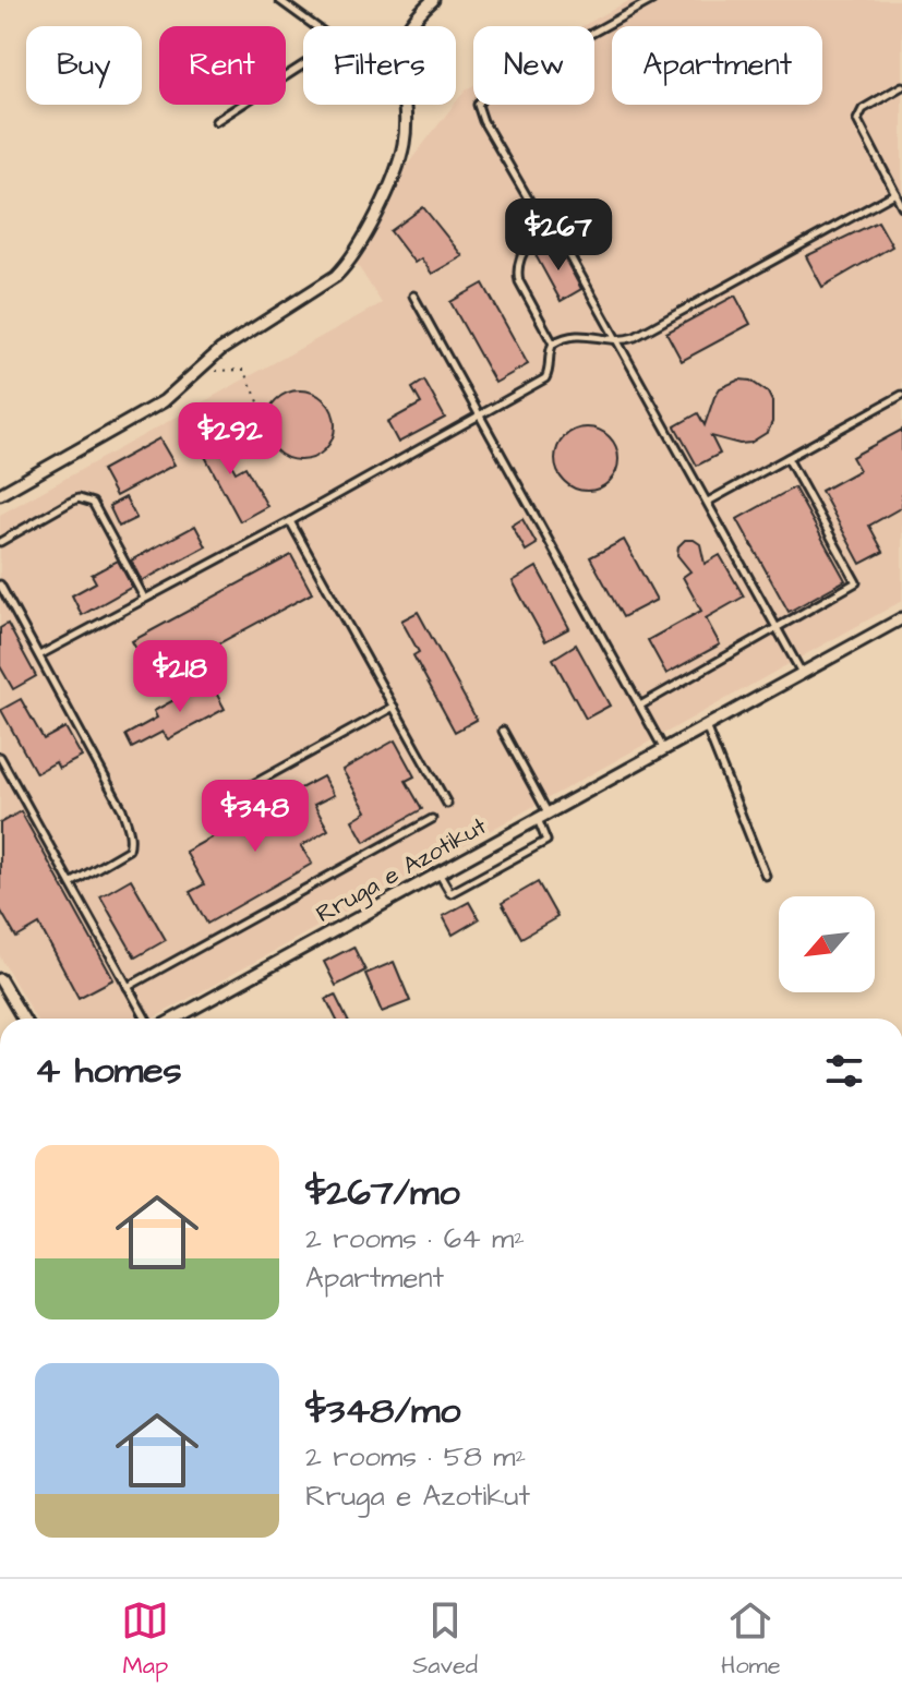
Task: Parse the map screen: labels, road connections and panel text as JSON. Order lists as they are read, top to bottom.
{
  "streets": {
    "street": ["Rruga e Azotikut"]
  },
  "north": "bottom left",
  "page": {
    "chip": [
      "Buy",
      "Rent",
      "Filters",
      "New",
      "Apartment"
    ],
    "price": [
      "$267",
      "$292",
      "$218",
      "$348"
    ],
    "heading": "4 homes",
    "list": [
      {
        "name": "$267/mo",
        "note": "2 rooms · 64 m² · Apartment"
      },
      {
        "name": "$348/mo",
        "note": "2 rooms · 58 m² · Rruga e Azotikut"
      }
    ],
    "tabs": ["Map", "Saved", "Home"]
  }
}
